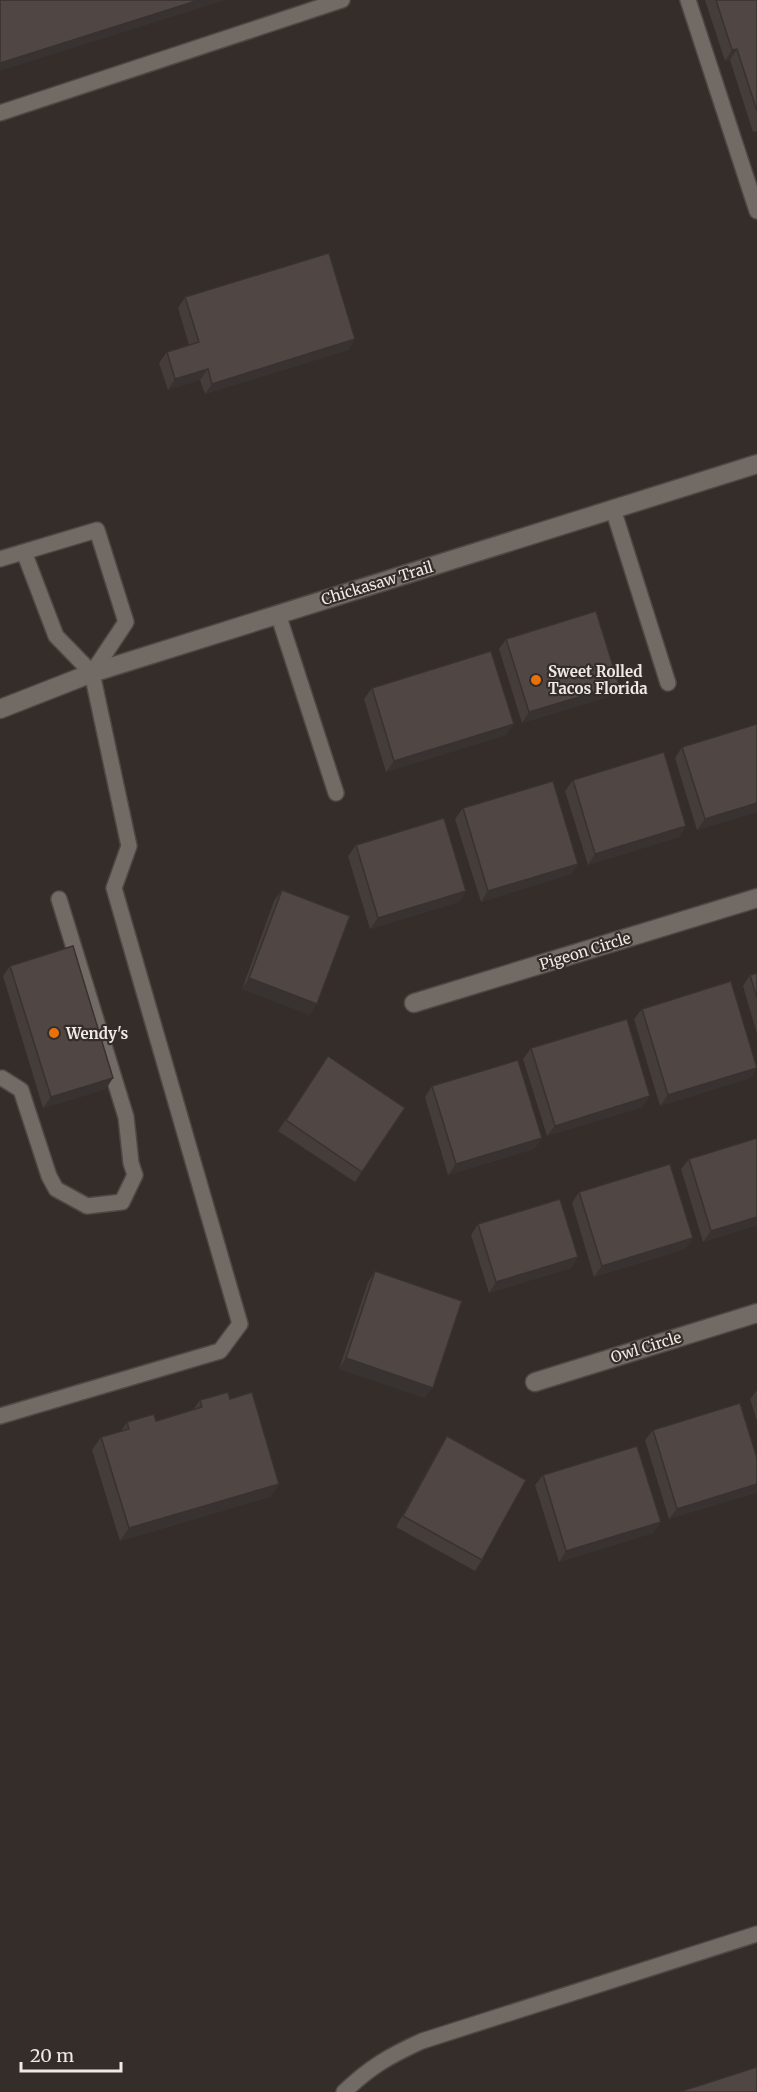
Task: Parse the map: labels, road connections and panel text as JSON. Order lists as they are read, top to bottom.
{
  "streets": {
    "street": ["Chickasaw Trail", "Pigeon Circle", "Owl Circle"]
  },
  "places": ["Sweet Rolled Tacos Florida", "Wendy's"],
  "scale_bar": "20 m"
}
